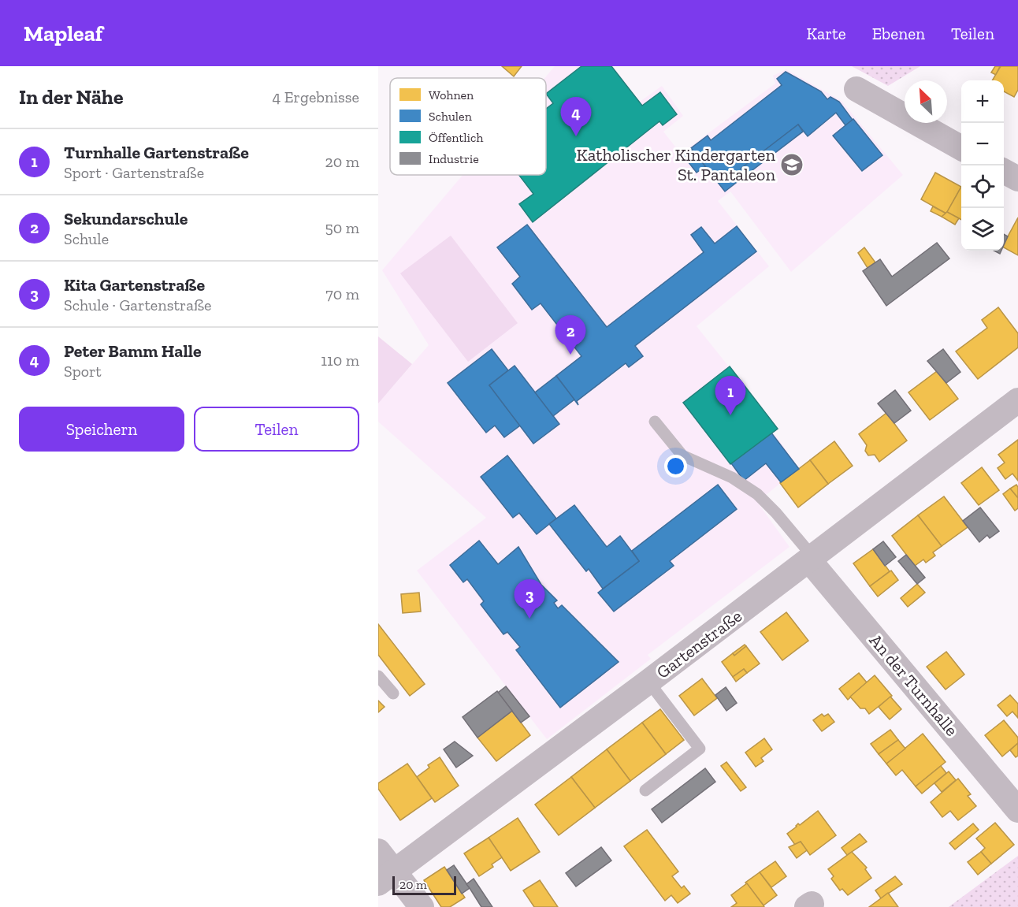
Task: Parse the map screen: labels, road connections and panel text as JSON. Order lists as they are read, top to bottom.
{
  "streets": {
    "street": ["Gartenstraße", "An der Turnhalle"]
  },
  "crossings": [
    ["Gartenstraße", "An der Turnhalle"]
  ],
  "places": {
    "school or university": ["Katholischer Kindergarten St. Pantaleon"]
  },
  "legend": [
    "Wohnen",
    "Schulen",
    "Öffentlich",
    "Industrie"
  ],
  "scale_bar": "20 m",
  "north": "top left",
  "page": {
    "header": "Mapleaf",
    "nav": ["Karte", "Ebenen", "Teilen"],
    "heading": ["In der Nähe", "4 Ergebnisse"],
    "map_buttons": ["+", "−"],
    "pins": [
      "4",
      "2",
      "1",
      "3"
    ],
    "list": [
      {
        "mark": "1",
        "name": "Turnhalle Gartenstraße",
        "note": "Sport · Gartenstraße",
        "value": "20 m"
      },
      {
        "mark": "2",
        "name": "Sekundarschule",
        "note": "Schule",
        "value": "50 m"
      },
      {
        "mark": "3",
        "name": "Kita Gartenstraße",
        "note": "Schule · Gartenstraße",
        "value": "70 m"
      },
      {
        "mark": "4",
        "name": "Peter Bamm Halle",
        "note": "Sport",
        "value": "110 m"
      }
    ],
    "buttons": ["Speichern", "Teilen"],
    "scale": "20 m"
  }
}
